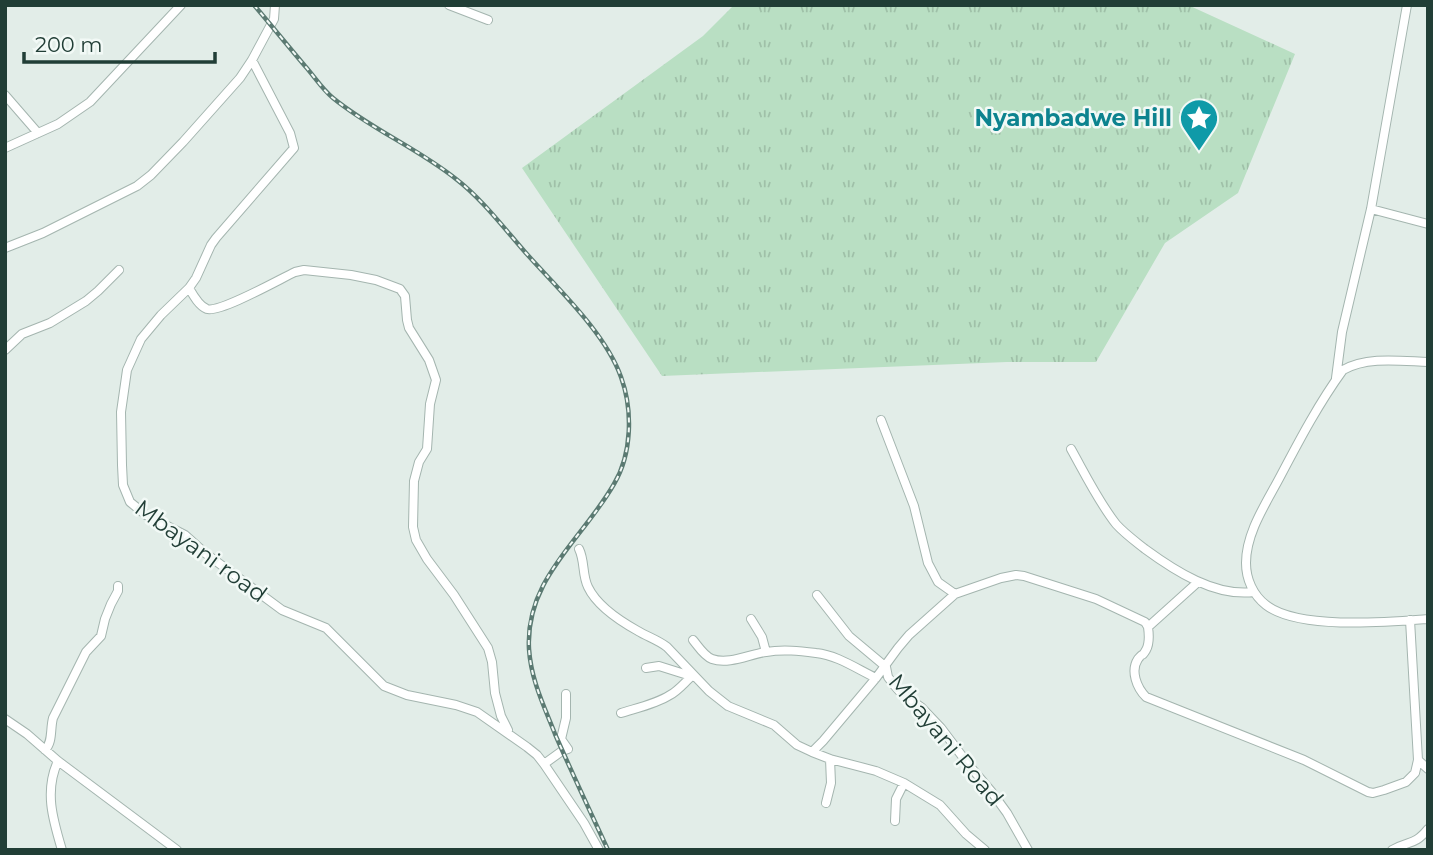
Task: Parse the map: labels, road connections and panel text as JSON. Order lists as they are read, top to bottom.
{
  "streets": {
    "street": ["Mbayani road", "Mbayani Road"]
  },
  "places": {
    "place": ["Nyambadwe Hill"]
  },
  "scale_bar": "200 m"
}
